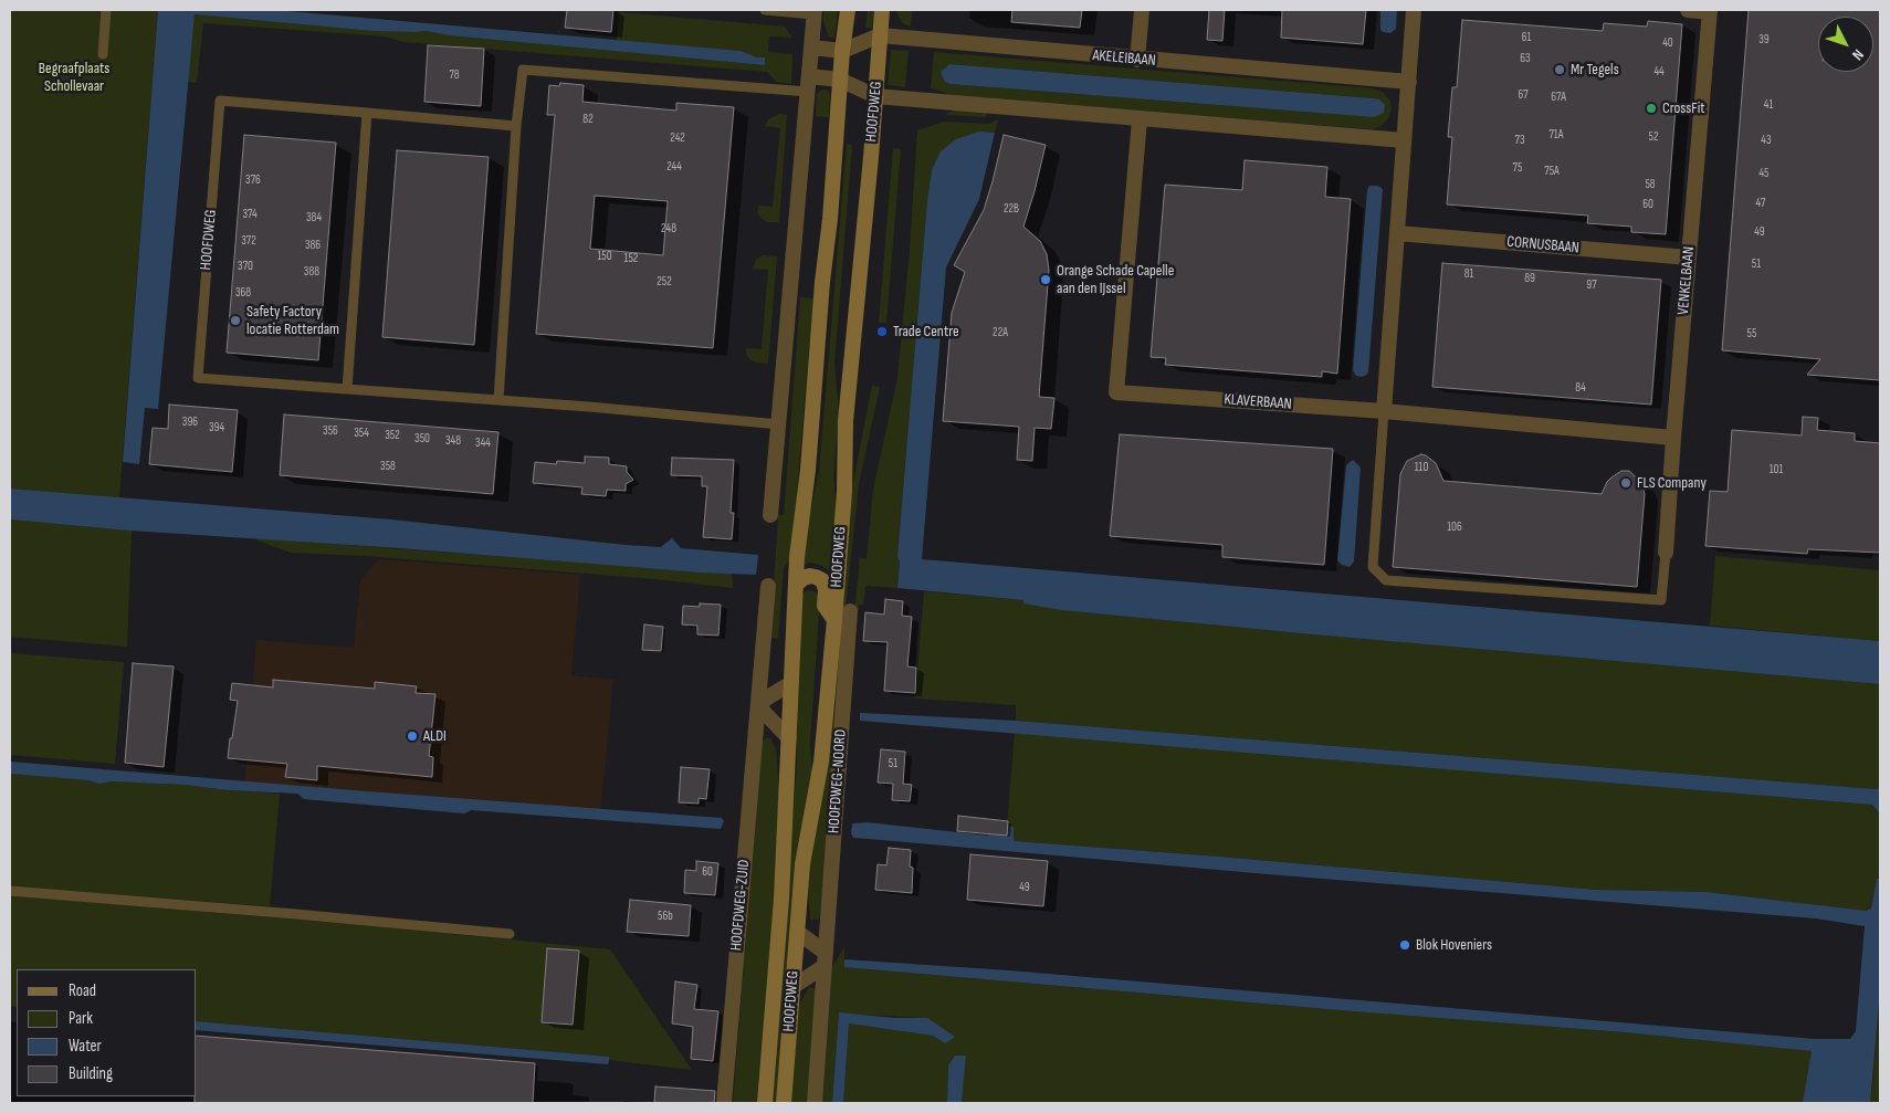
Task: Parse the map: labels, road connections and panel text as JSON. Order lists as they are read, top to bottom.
{
  "streets": {
    "main road": ["HOOFDWEG"],
    "street": [
      "AKELEIBAAN",
      "CORNUSBAAN",
      "VENKELBAAN",
      "KLAVERBAAN",
      "HOOFDWEG-NOORD",
      "HOOFDWEG-ZUID"
    ]
  },
  "crossings": [
    ["AKELEIBAAN", "HOOFDWEG"],
    ["CORNUSBAAN", "VENKELBAAN"],
    ["VENKELBAAN", "KLAVERBAAN"]
  ],
  "parks": ["Begraafplaats Schollevaar"],
  "places": [
    "Mr Tegels",
    "CrossFit",
    "Orange Schade Capelle aan den IJssel",
    "Safety Factory locatie Rotterdam",
    "Trade Centre",
    "FLS Company",
    "ALDI",
    "Blok Hoveniers"
  ],
  "house_numbers": [
    "61",
    "39",
    "40",
    "63",
    "44",
    "78",
    "67",
    "67A",
    "41",
    "82",
    "71A",
    "52",
    "242",
    "73",
    "43",
    "244",
    "75",
    "75A",
    "45",
    "376",
    "58",
    "47",
    "60",
    "22B",
    "374",
    "384",
    "248",
    "49",
    "372",
    "386",
    "150",
    "152",
    "51",
    "370",
    "388",
    "81",
    "89",
    "252",
    "97",
    "368",
    "22A",
    "55",
    "84",
    "396",
    "394",
    "356",
    "354",
    "352",
    "350",
    "348",
    "344",
    "358",
    "110",
    "101",
    "106",
    "51",
    "60",
    "49",
    "56b"
  ],
  "legend": [
    "Road",
    "Park",
    "Water",
    "Building"
  ],
  "north": "bottom right"
}
